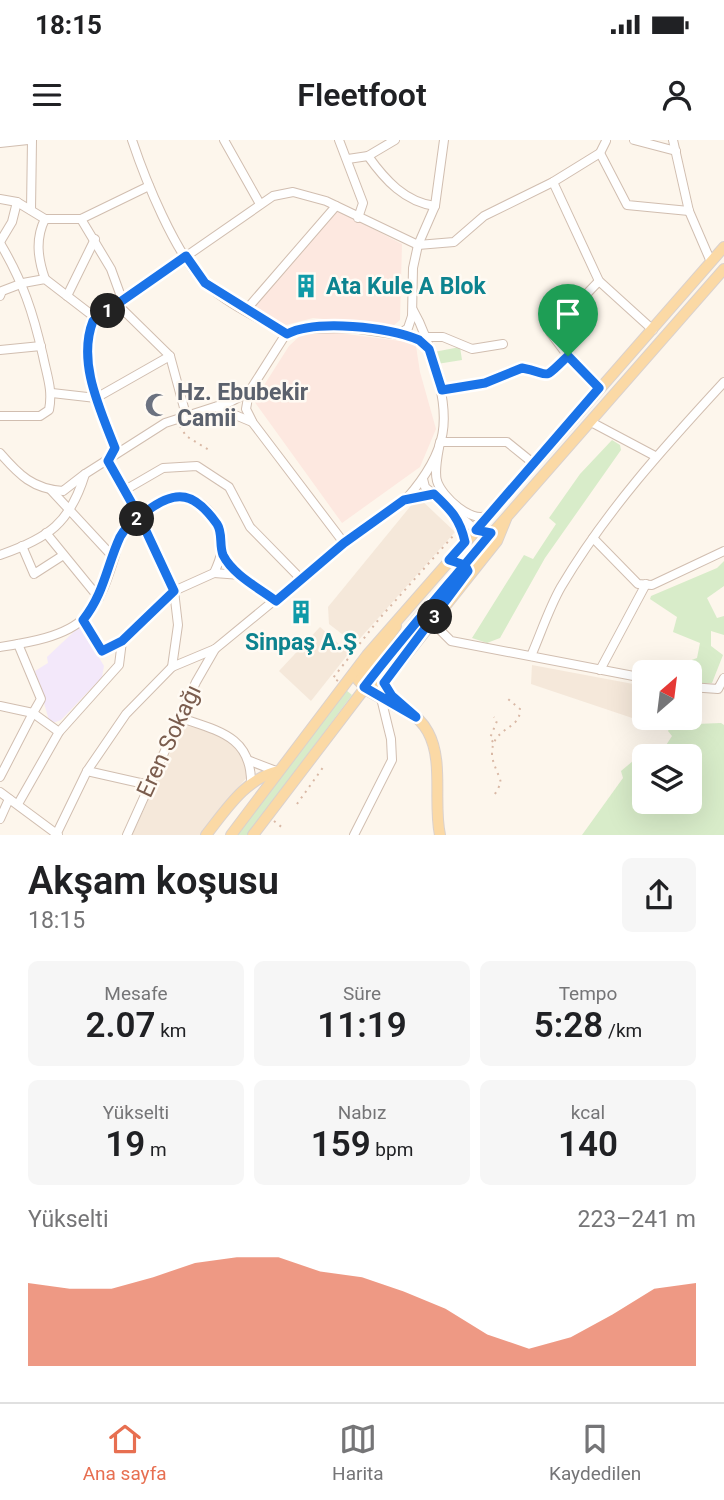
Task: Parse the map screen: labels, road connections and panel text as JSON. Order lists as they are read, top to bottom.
{
  "streets": {
    "street": ["Eren Sokağı"]
  },
  "places": {
    "building": ["Ata Kule A Blok", "Sinpaş A.Ş"],
    "mosque": ["Hz. Ebubekir Camii"]
  },
  "north": "top right",
  "page": {
    "status": "18:15",
    "header": "Fleetfoot",
    "pins": ["1", "2", "3"],
    "heading": ["Akşam koşusu", "18:15"],
    "stats": [
      ["Mesafe", "2.07 km"],
      ["Süre", "11:19"],
      ["Tempo", "5:28 /km"],
      ["Yükselti", "19 m"],
      ["Nabız", "159 bpm"],
      ["kcal", "140"]
    ],
    "chart": ["Yükselti", "223–241 m"],
    "tabs": ["Ana sayfa", "Harita", "Kaydedilen"]
  }
}
